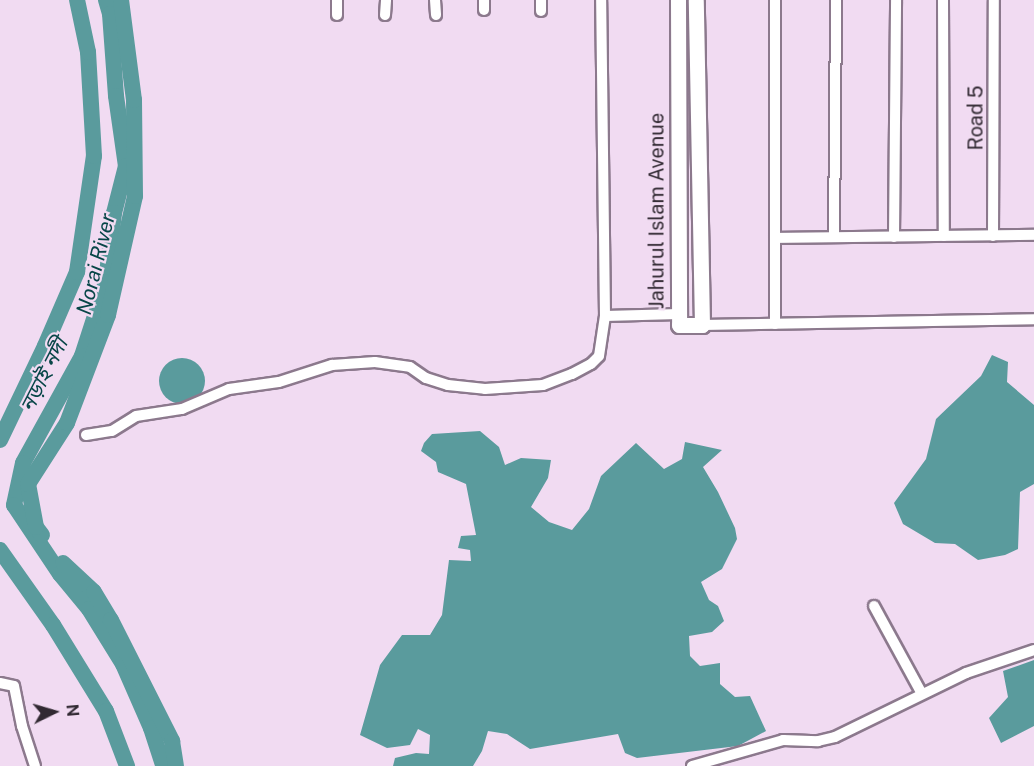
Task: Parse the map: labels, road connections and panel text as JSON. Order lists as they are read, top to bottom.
{
  "streets": {
    "street": ["Road 5", "Jahurul Islam Avenue"]
  },
  "water": ["Norai River", "নড়াই নদী"],
  "north": "right"
}
